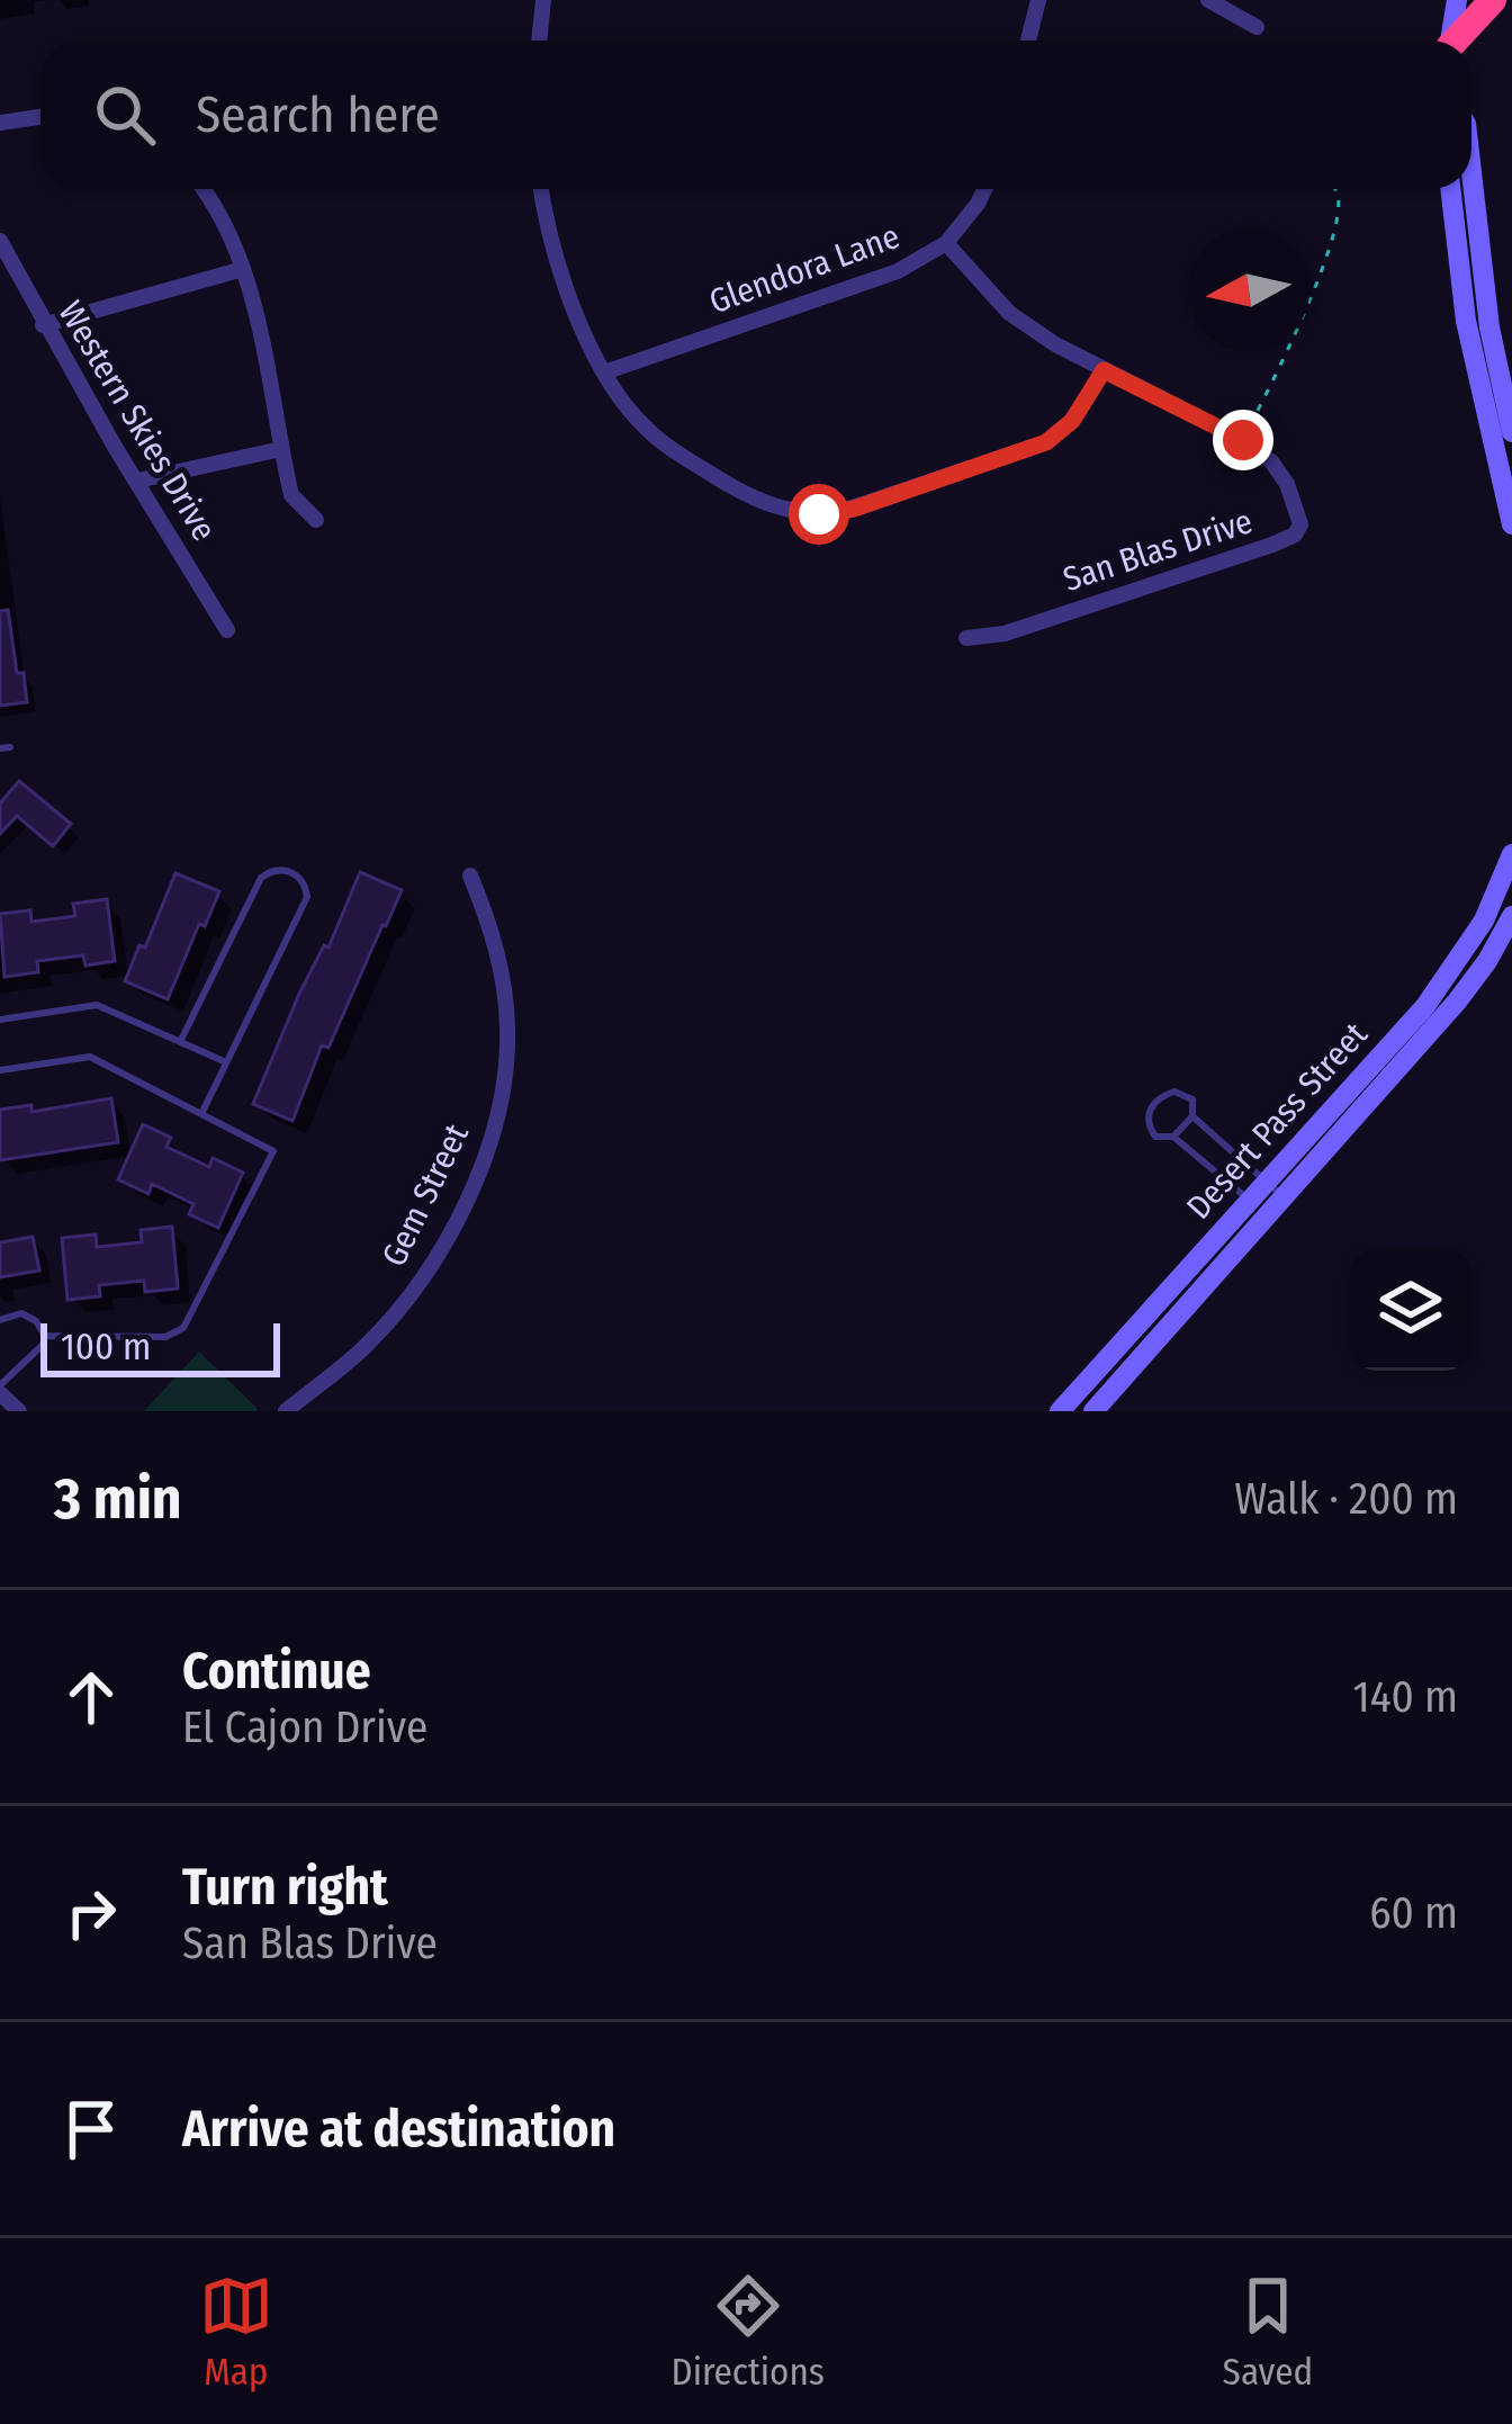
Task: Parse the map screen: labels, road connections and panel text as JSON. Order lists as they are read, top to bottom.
{
  "streets": {
    "street": [
      "Glendora Lane",
      "Western Skies Drive",
      "San Blas Drive",
      "Desert Pass Street",
      "Gem Street"
    ]
  },
  "crossings": [
    ["Glendora Lane", "San Blas Drive"]
  ],
  "scale_bar": "100 m",
  "north": "left",
  "page": {
    "search": "Search here",
    "scale": "100 m",
    "heading": ["3 min", "Walk · 200 m"],
    "list": [
      ["Continue", "El Cajon Drive", "140 m"],
      ["Turn right", "San Blas Drive", "60 m"],
      "Arrive at destination"
    ],
    "nav": ["Map", "Directions", "Saved"]
  }
}
